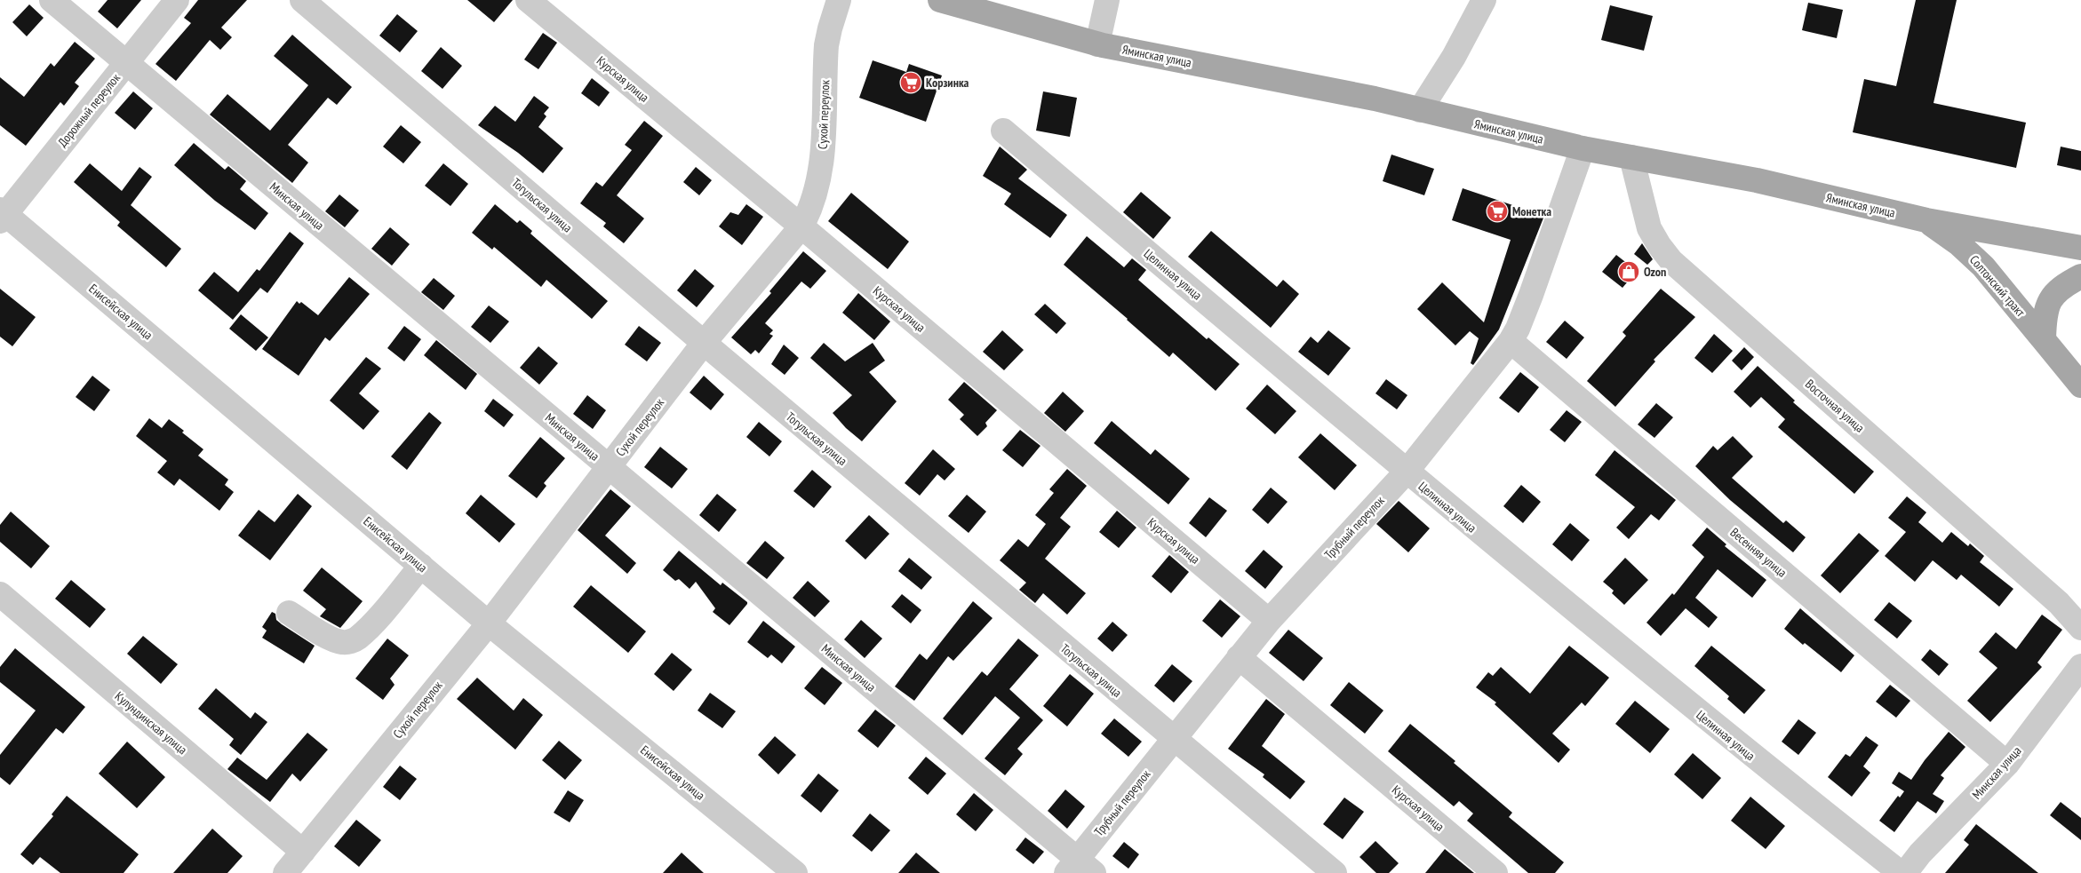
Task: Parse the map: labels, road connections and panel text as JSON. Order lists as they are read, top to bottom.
{
  "streets": {
    "main road": ["Яминская улица", "Солтонский тракт"],
    "street": [
      "Курская улица",
      "Дорожный переулок",
      "Сухой переулок",
      "Тогульская улица",
      "Минская улица",
      "Целинная улица",
      "Енисейская улица",
      "Восточная улица",
      "Трубный переулок",
      "Весенняя улица",
      "Кулундинская улица"
    ]
  },
  "crossings": [
    ["Яминская улица", "Солтонский тракт"],
    ["Яминская улица", "Восточная улица"],
    ["Яминская улица", "Трубный переулок"],
    ["Курская улица", "Сухой переулок"],
    ["Курская улица", "Трубный переулок"],
    ["Дорожный переулок", "Минская улица"],
    ["Дорожный переулок", "Енисейская улица"],
    ["Сухой переулок", "Тогульская улица"],
    ["Сухой переулок", "Минская улица"],
    ["Сухой переулок", "Енисейская улица"],
    ["Сухой переулок", "Кулундинская улица"],
    ["Тогульская улица", "Трубный переулок"],
    ["Минская улица", "Трубный переулок"],
    ["Минская улица", "Весенняя улица"],
    ["Целинная улица", "Трубный переулок"],
    ["Трубный переулок", "Весенняя улица"]
  ],
  "places": {
    "supermarket": ["Корзинка", "Монетка"],
    "shop": ["Ozon"]
  }
}
